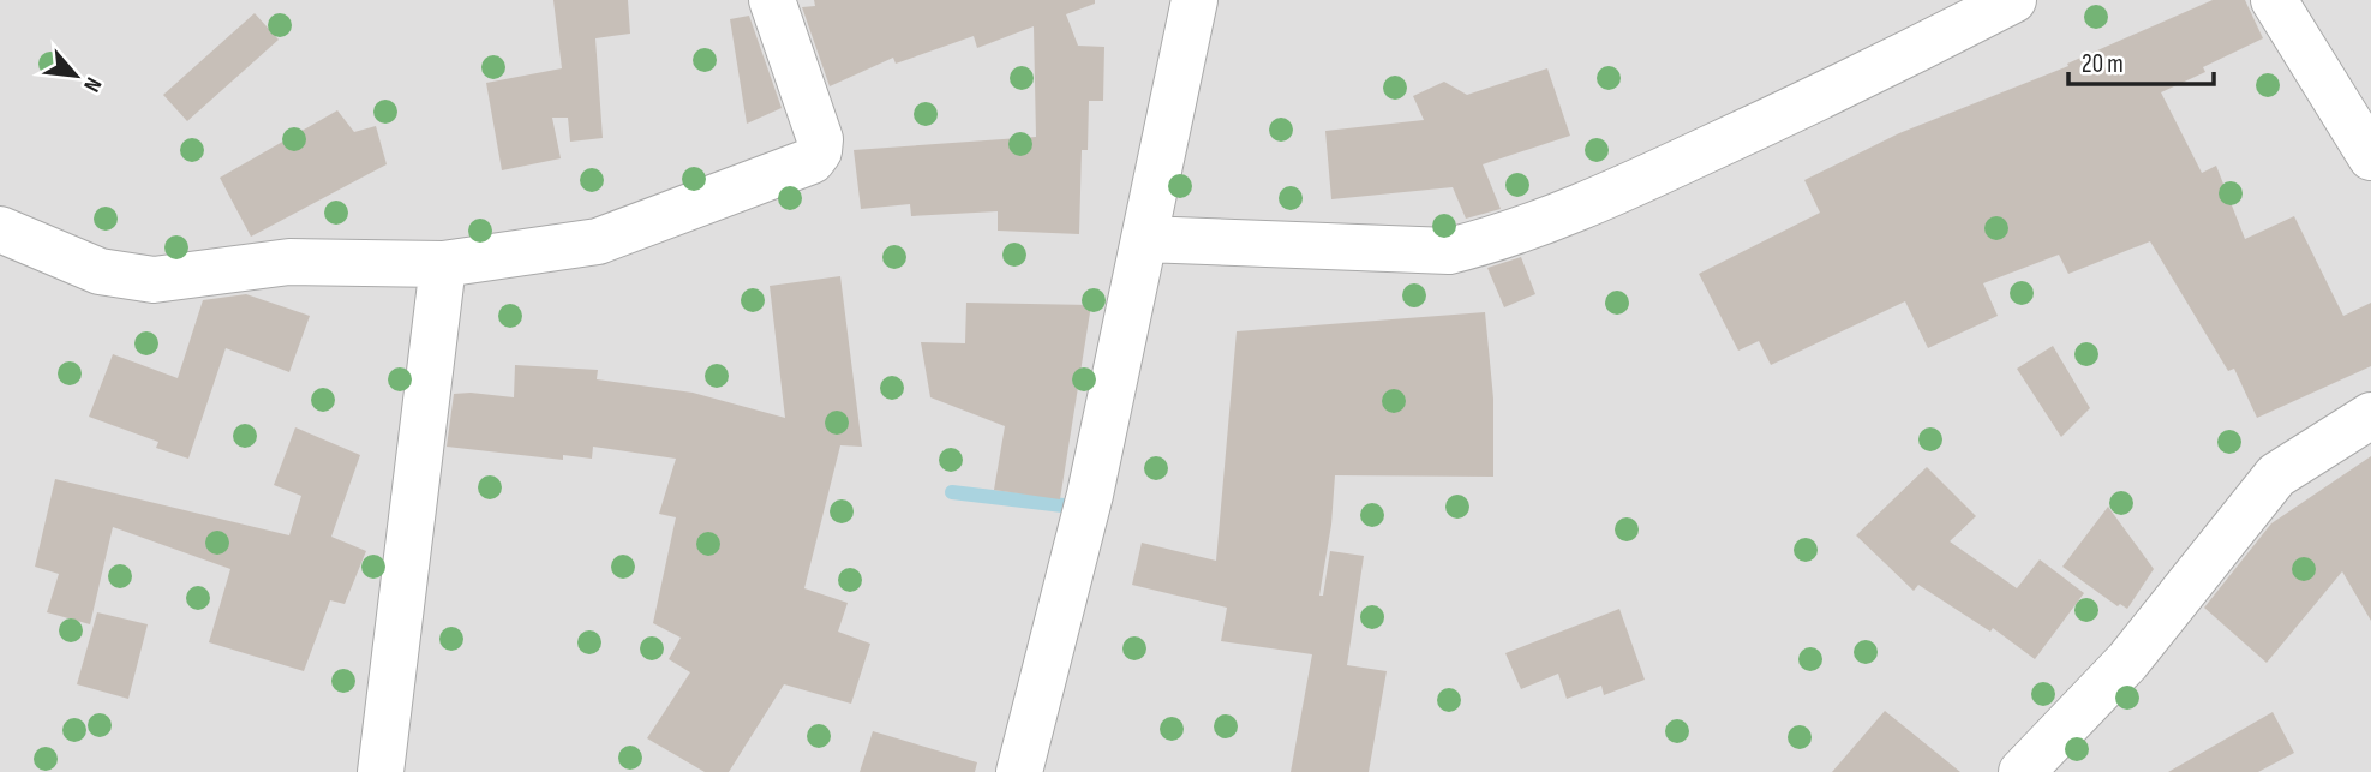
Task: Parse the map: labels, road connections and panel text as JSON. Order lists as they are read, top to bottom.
{
  "scale_bar": "20 m",
  "north": "bottom right"
}
